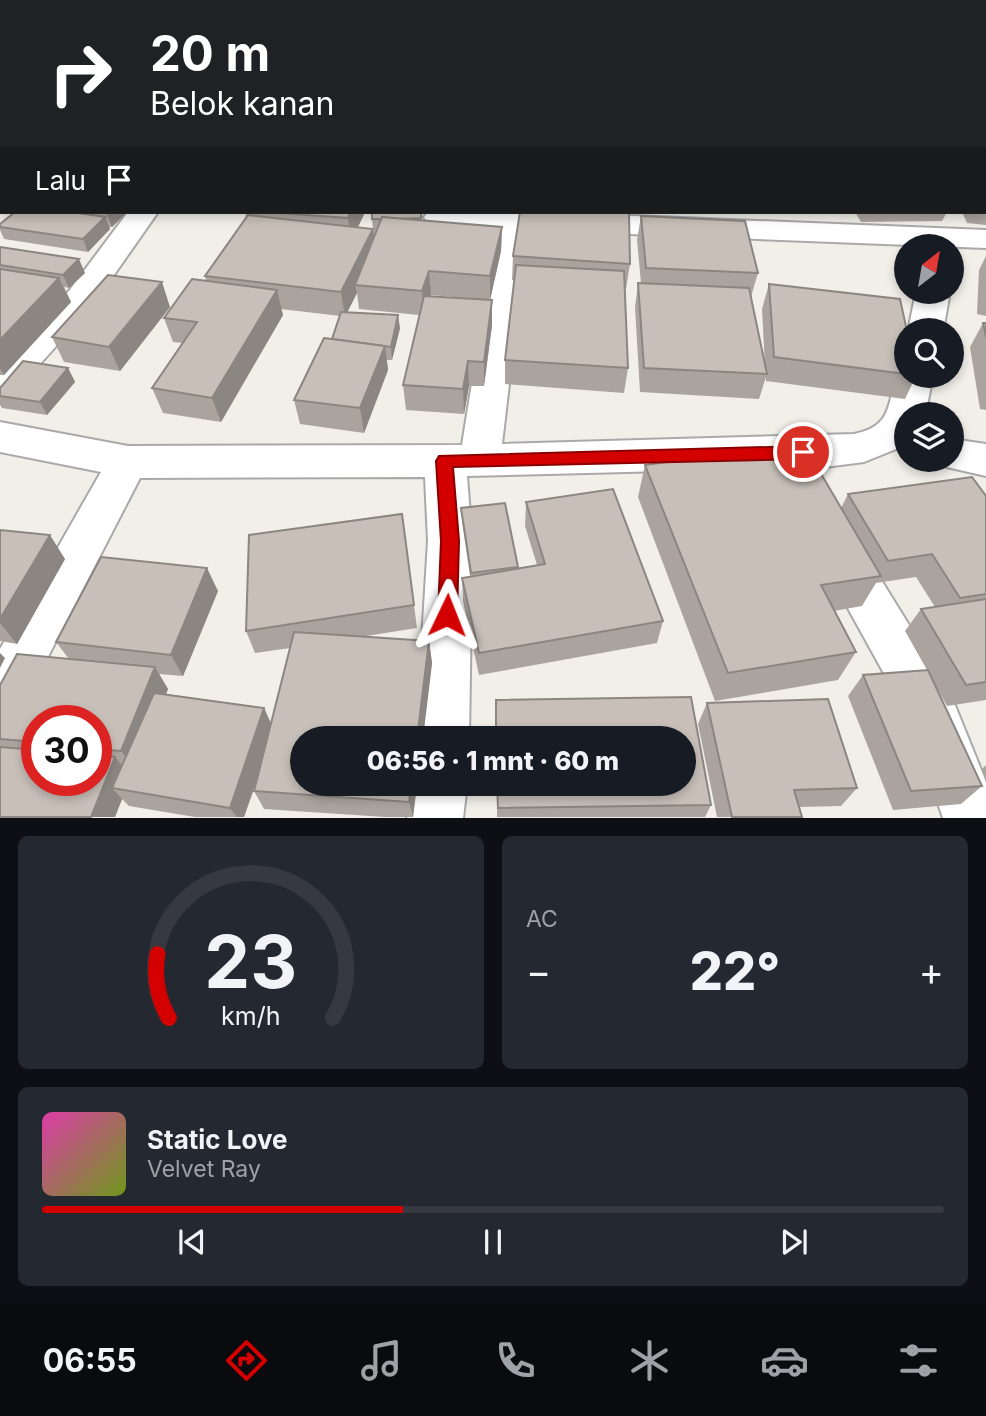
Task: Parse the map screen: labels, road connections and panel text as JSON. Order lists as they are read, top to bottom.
{
  "north": "top right",
  "page": {
    "turn": ["20 m", "Belok kanan"],
    "then": "Lalu",
    "limit": "30",
    "trip": "06:56 · 1 mnt · 60 m",
    "tile": "AC",
    "heat": ["−", "22°", "+"],
    "song": ["Static Love", "Velvet Ray"],
    "tabs": "06:55",
    "gauge": ["23", "km/h"]
  }
}
